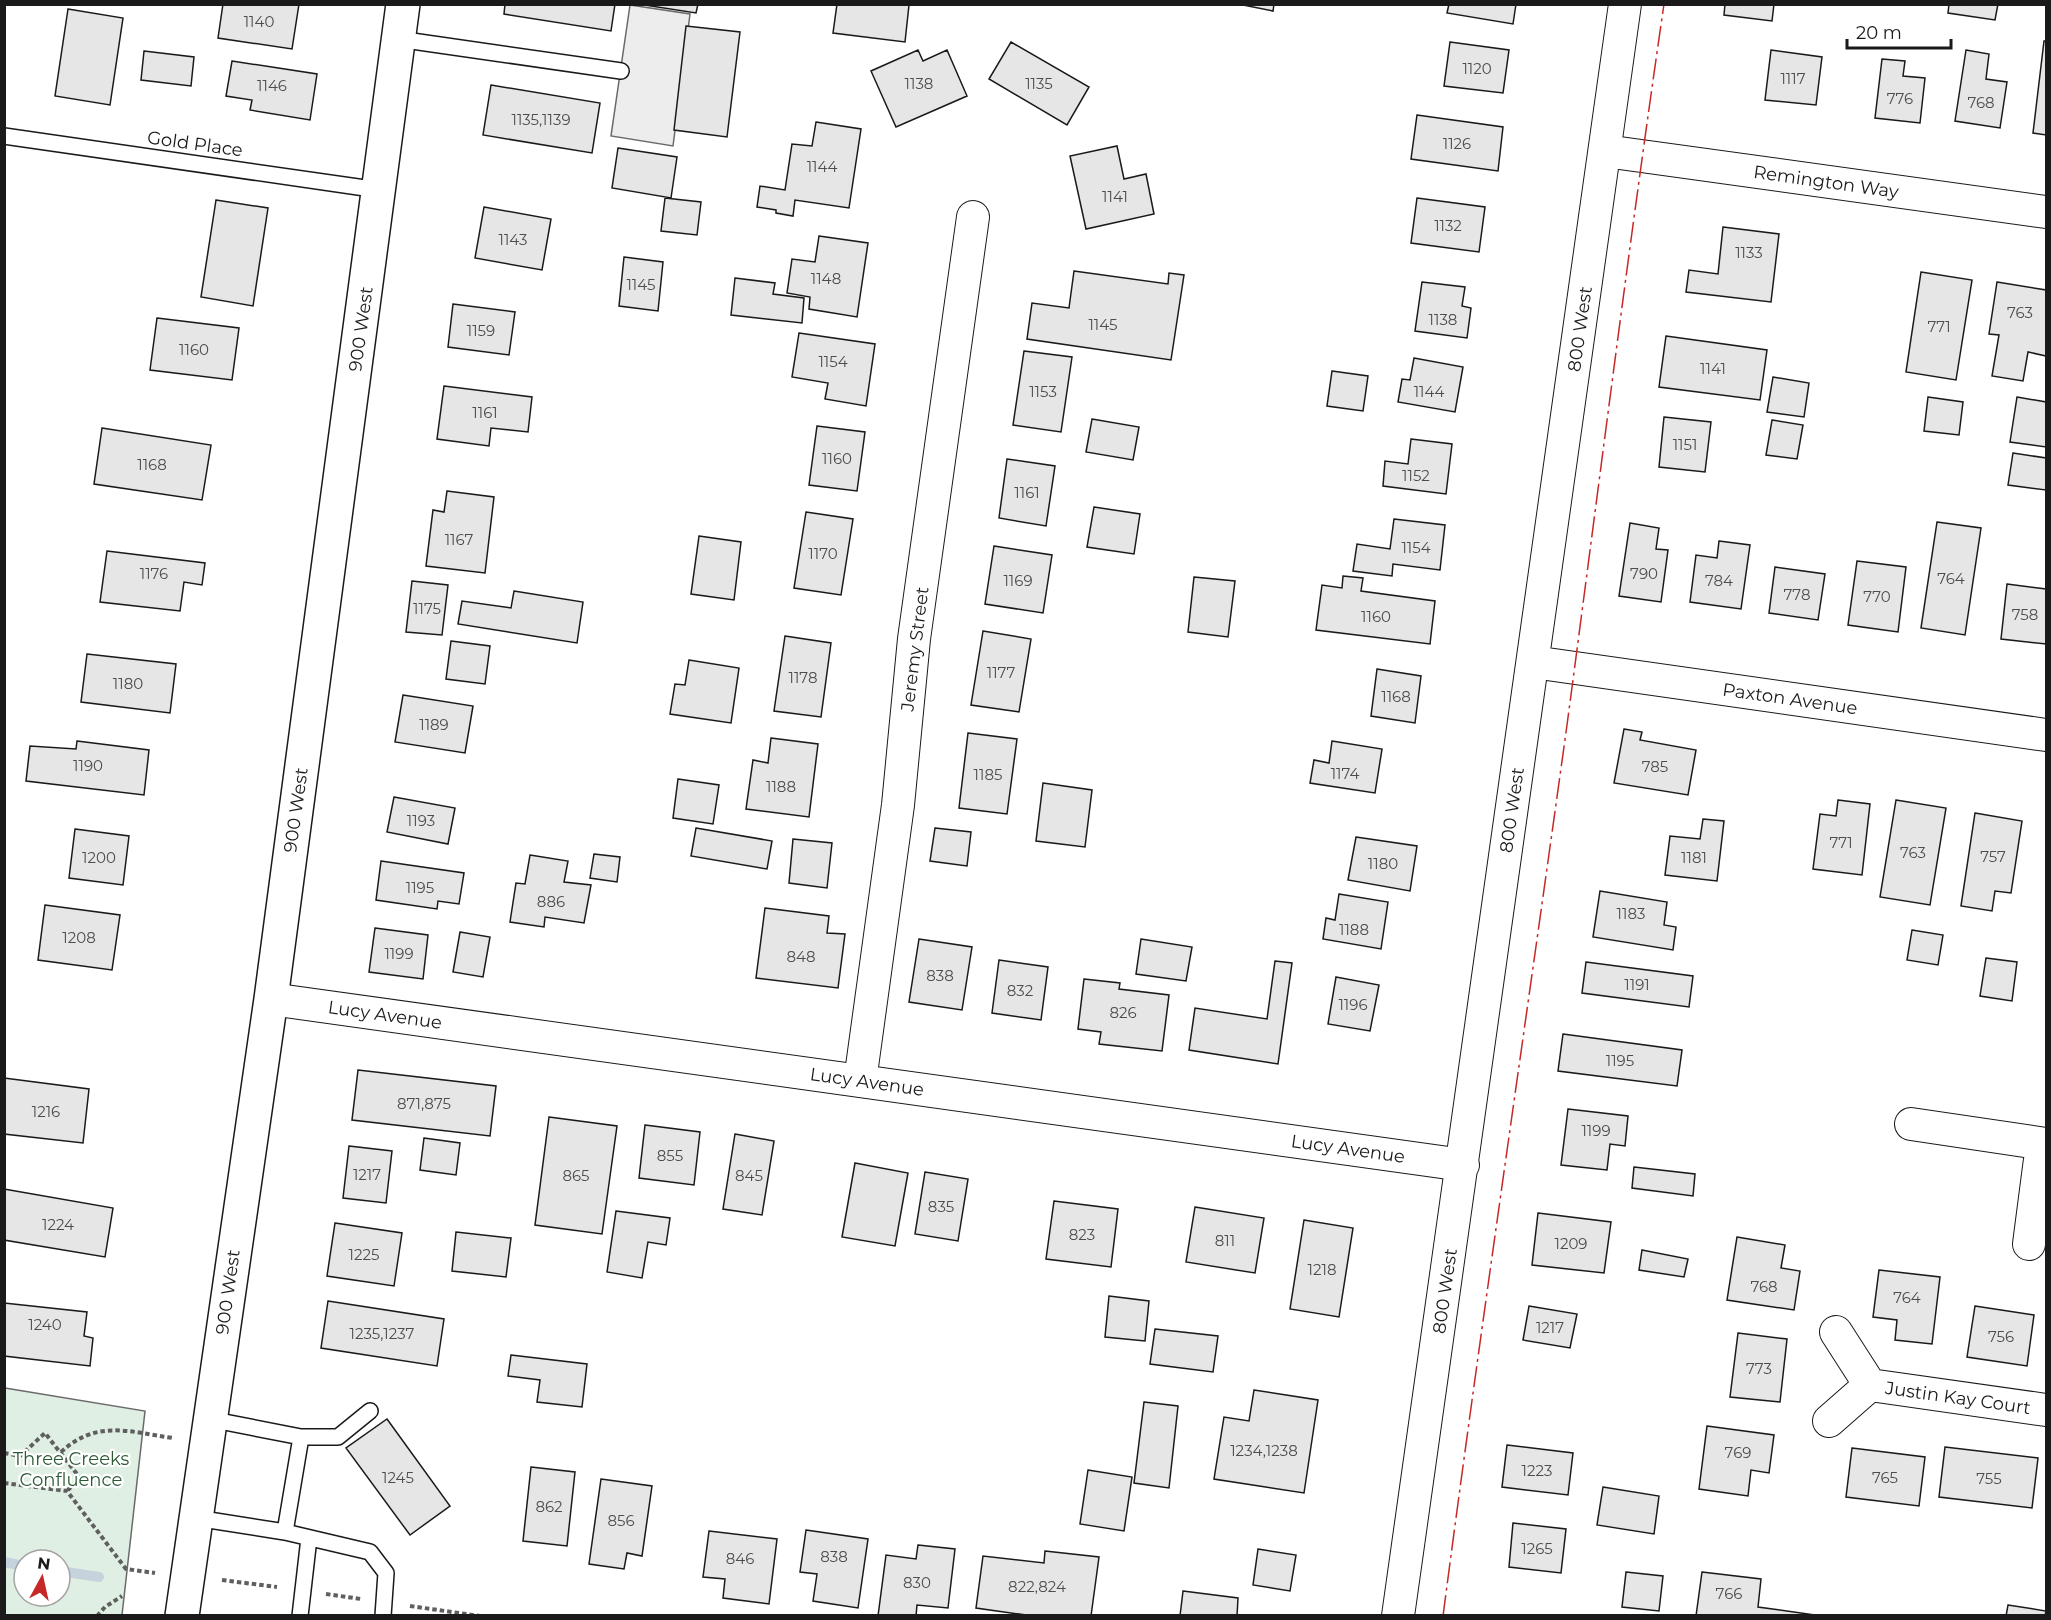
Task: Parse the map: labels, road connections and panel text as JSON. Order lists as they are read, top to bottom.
{
  "streets": {
    "main road": ["900 West"],
    "street": [
      "Remington Way",
      "800 West",
      "Jeremy Street",
      "Paxton Avenue",
      "Lucy Avenue",
      "Justin Kay Court"
    ],
    "lane": ["Gold Place"]
  },
  "crossings": [
    ["Gold Place", "900 West"],
    ["Remington Way", "800 West"],
    ["900 West", "Lucy Avenue"],
    ["800 West", "Paxton Avenue"],
    ["800 West", "Lucy Avenue"],
    ["Jeremy Street", "Lucy Avenue"]
  ],
  "parks": ["Three Creeks Confluence"],
  "house_numbers": [
    "1140",
    "1120",
    "1117",
    "1138",
    "1135",
    "1146",
    "776",
    "768",
    "1135,1139",
    "1126",
    "1144",
    "1141",
    "1132",
    "1143",
    "1133",
    "1148",
    "1145",
    "763",
    "1138",
    "1145",
    "771",
    "1159",
    "1160",
    "1154",
    "1141",
    "1153",
    "1144",
    "1161",
    "1151",
    "1160",
    "1168",
    "1152",
    "1161",
    "1167",
    "1154",
    "1170",
    "1176",
    "790",
    "764",
    "1169",
    "784",
    "778",
    "770",
    "1175",
    "758",
    "1160",
    "1177",
    "1178",
    "1180",
    "1168",
    "1189",
    "1190",
    "785",
    "1174",
    "1185",
    "1188",
    "1193",
    "771",
    "763",
    "757",
    "1200",
    "1181",
    "1180",
    "1195",
    "886",
    "1183",
    "1188",
    "1208",
    "1199",
    "848",
    "838",
    "1191",
    "832",
    "1196",
    "826",
    "1195",
    "871,875",
    "1216",
    "1199",
    "855",
    "1217",
    "865",
    "845",
    "835",
    "1224",
    "823",
    "811",
    "1209",
    "1225",
    "1218",
    "768",
    "764",
    "1240",
    "1217",
    "1235,1237",
    "756",
    "773",
    "1234,1238",
    "769",
    "1223",
    "1245",
    "765",
    "755",
    "862",
    "856",
    "1265",
    "838",
    "846",
    "830",
    "822,824",
    "766"
  ],
  "scale_bar": "20 m",
  "north": "top"
}
